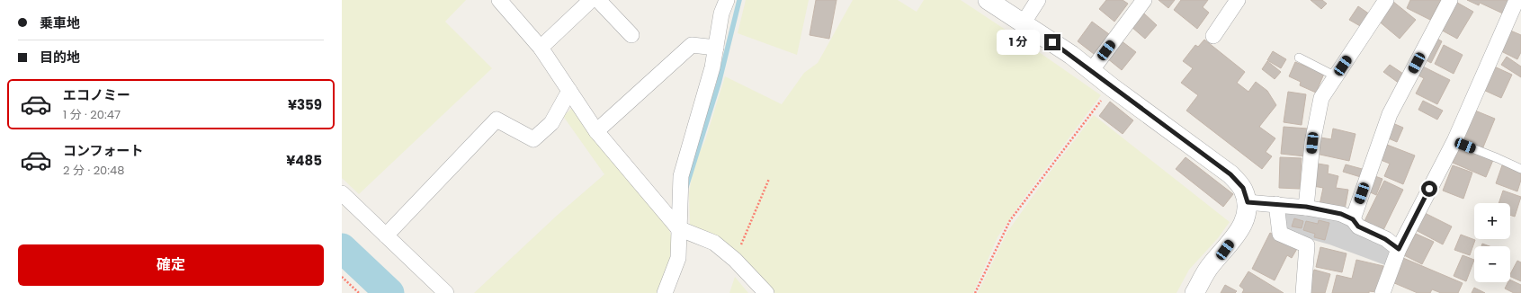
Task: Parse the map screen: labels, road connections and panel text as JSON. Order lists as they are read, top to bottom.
{
  "page": {
    "banner": ["乗車地", "目的地"],
    "bubble": "1 分",
    "list": [
      {
        "name": "エコノミー",
        "note": "1 分 · 20:47",
        "value": "¥359"
      },
      {
        "name": "コンフォート",
        "note": "2 分 · 20:48",
        "value": "¥485"
      }
    ],
    "map_buttons": ["+", "−"],
    "buttons": "確定"
  }
}
